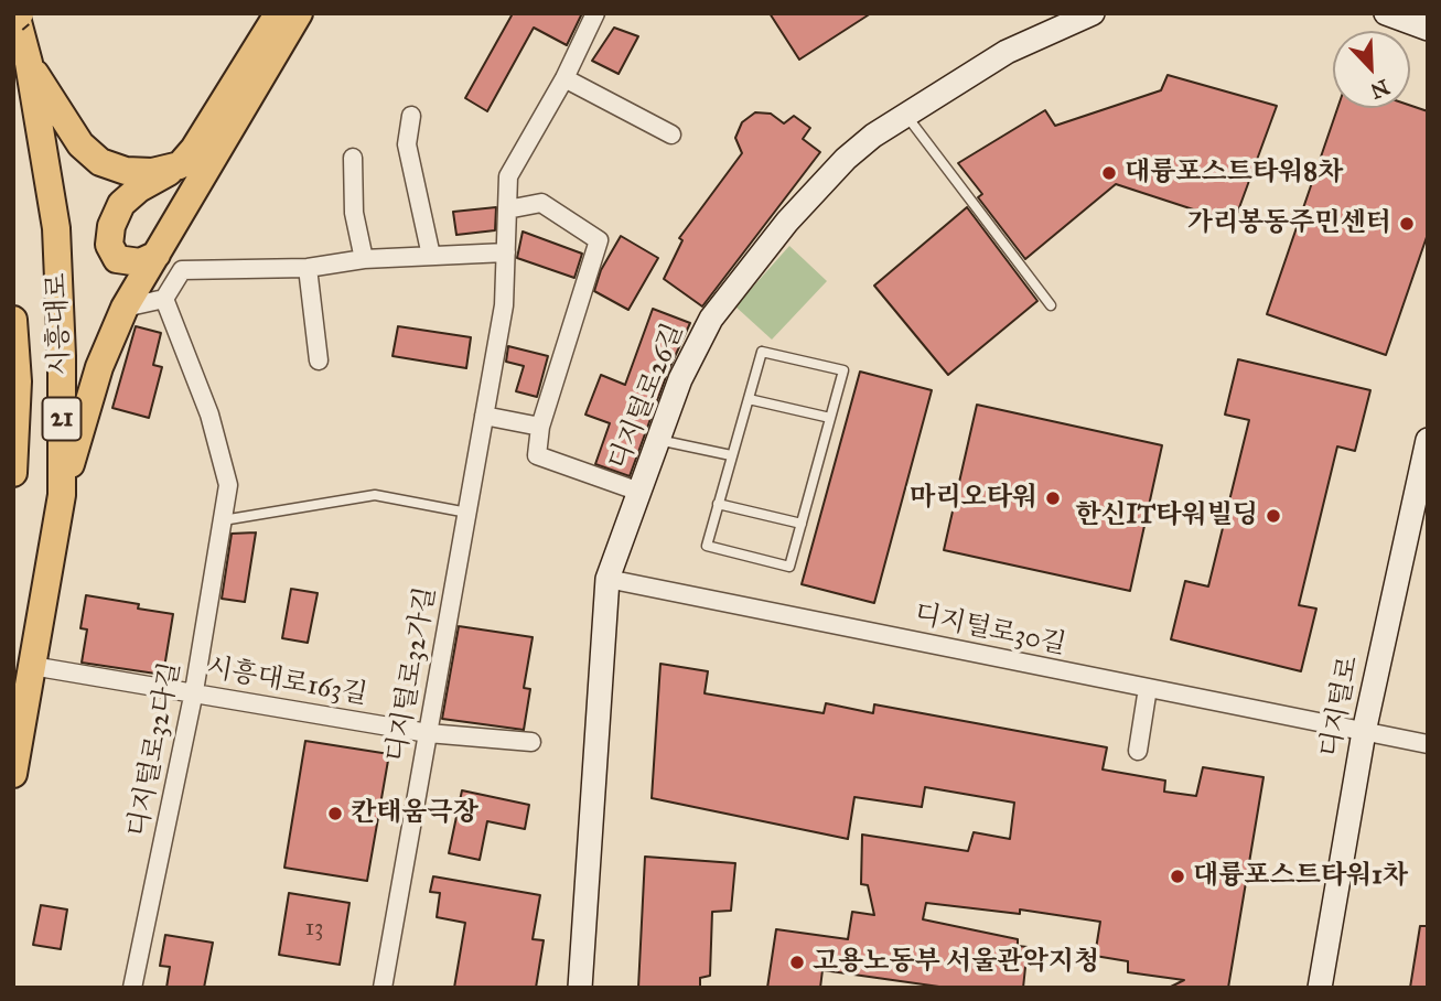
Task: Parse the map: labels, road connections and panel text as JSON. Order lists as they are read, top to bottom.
{
  "streets": {
    "main road": ["시흥대로", "21"],
    "street": [
      "디지털로26길",
      "디지털로30길",
      "디지털로32가길",
      "시흥대로163길",
      "디지털로",
      "디지털로32다길"
    ]
  },
  "crossings": [
    ["시흥대로", "시흥대로163길"],
    ["디지털로26길", "디지털로30길"],
    ["디지털로30길", "디지털로"],
    ["디지털로32가길", "시흥대로163길"],
    ["시흥대로163길", "디지털로32다길"]
  ],
  "places": [
    "대륭포스트타워8차",
    "가리봉동주민센터",
    "마리오타워",
    "한신IT타워빌딩",
    "칸태움극장",
    "대륭포스트타워1차",
    "고용노동부 서울관악지청"
  ],
  "house_numbers": ["13"],
  "north": "bottom right"
}
